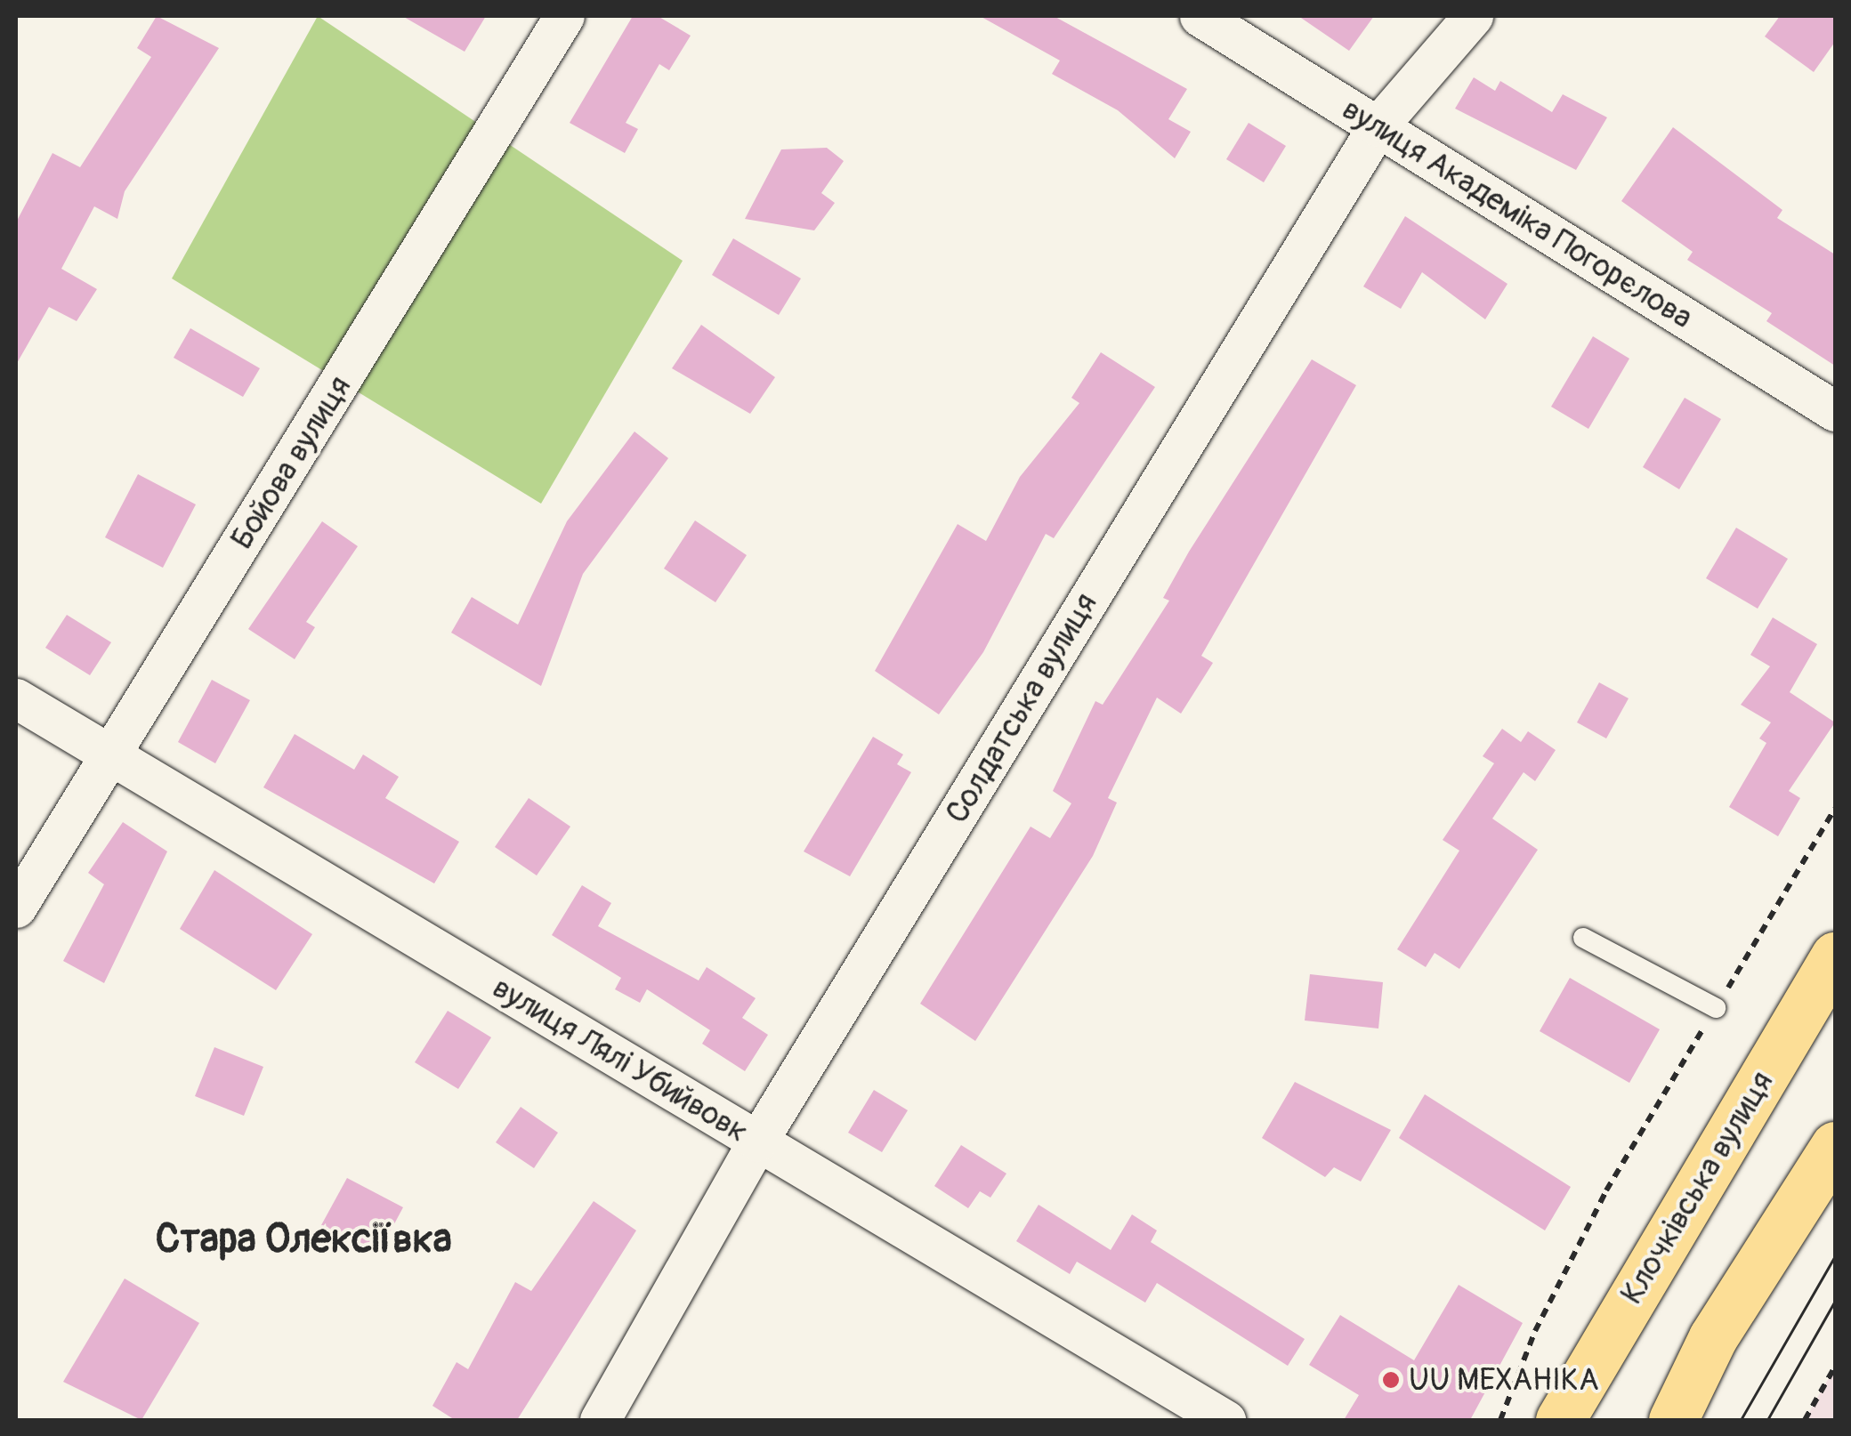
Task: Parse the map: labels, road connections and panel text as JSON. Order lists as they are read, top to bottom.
{
  "streets": {
    "main road": ["Клочківська вулиця"],
    "street": [
      "вулиця Академіка Погорєлова",
      "Бойова вулиця",
      "Солдатська вулиця",
      "вулиця Лялі Убийвовк"
    ]
  },
  "crossings": [
    ["вулиця Академіка Погорєлова", "Солдатська вулиця"],
    ["Бойова вулиця", "вулиця Лялі Убийвовк"],
    ["Солдатська вулиця", "вулиця Лялі Убийвовк"]
  ],
  "districts": ["Стара Олексіївка"],
  "places": ["UU МЕХАНІКА"]
}
